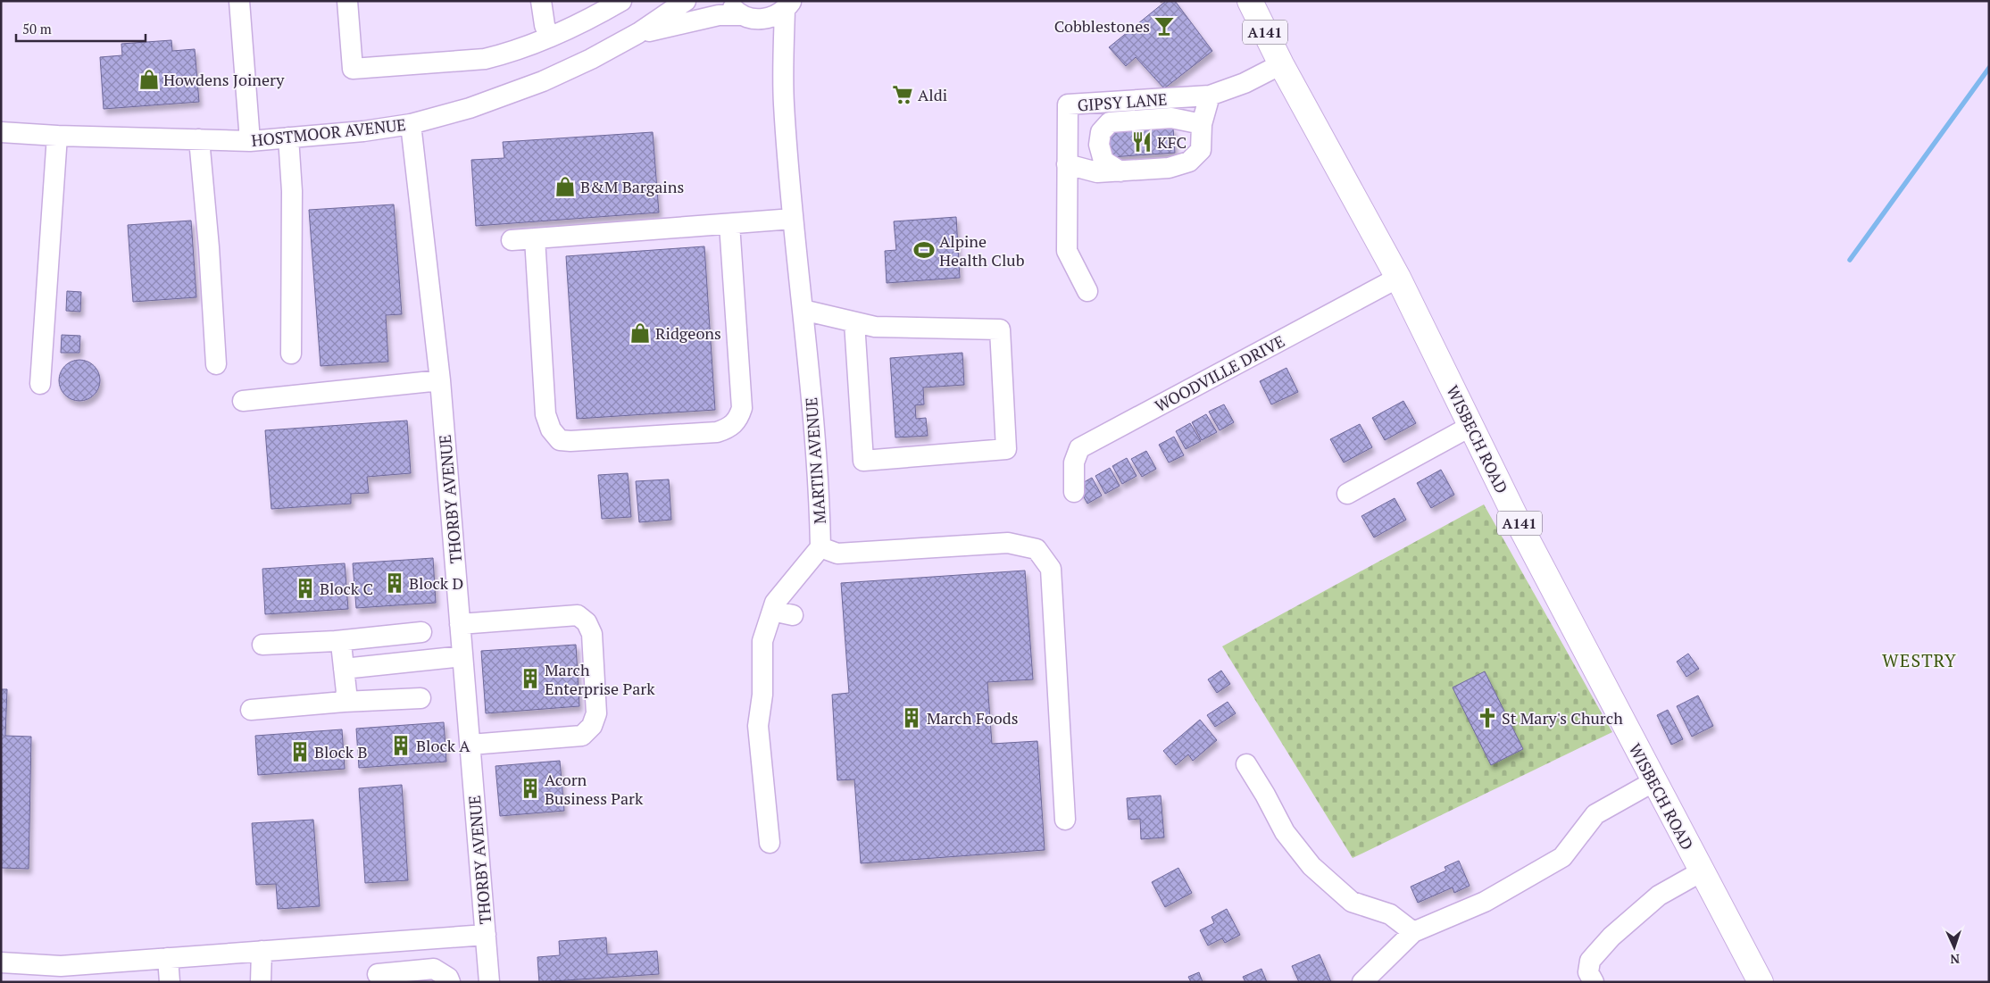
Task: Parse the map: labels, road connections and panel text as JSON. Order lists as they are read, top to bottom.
{
  "streets": {
    "highway": ["A141", "WISBECH ROAD"],
    "street": [
      "GIPSY LANE",
      "HOSTMOOR AVENUE",
      "WOODVILLE DRIVE",
      "MARTIN AVENUE",
      "THORBY AVENUE"
    ]
  },
  "crossings": [
    ["A141", "GIPSY LANE"],
    ["A141", "WISBECH ROAD"],
    ["GIPSY LANE", "WISBECH ROAD"],
    ["HOSTMOOR AVENUE", "MARTIN AVENUE"],
    ["HOSTMOOR AVENUE", "THORBY AVENUE"],
    ["WOODVILLE DRIVE", "WISBECH ROAD"]
  ],
  "districts": ["WESTRY"],
  "places": {
    "bar": ["Cobblestones"],
    "shop": ["Howdens Joinery", "B&M Bargains", "Ridgeons"],
    "supermarket": ["Aldi"],
    "restaurant": ["KFC"],
    "sports": ["Alpine Health Club"],
    "building": [
      "Block D",
      "Block C",
      "March Enterprise Park",
      "March Foods",
      "Block A",
      "Block B",
      "Acorn Business Park"
    ],
    "church": ["St Mary's Church"]
  },
  "scale_bar": "50 m",
  "north": "bottom"
}
